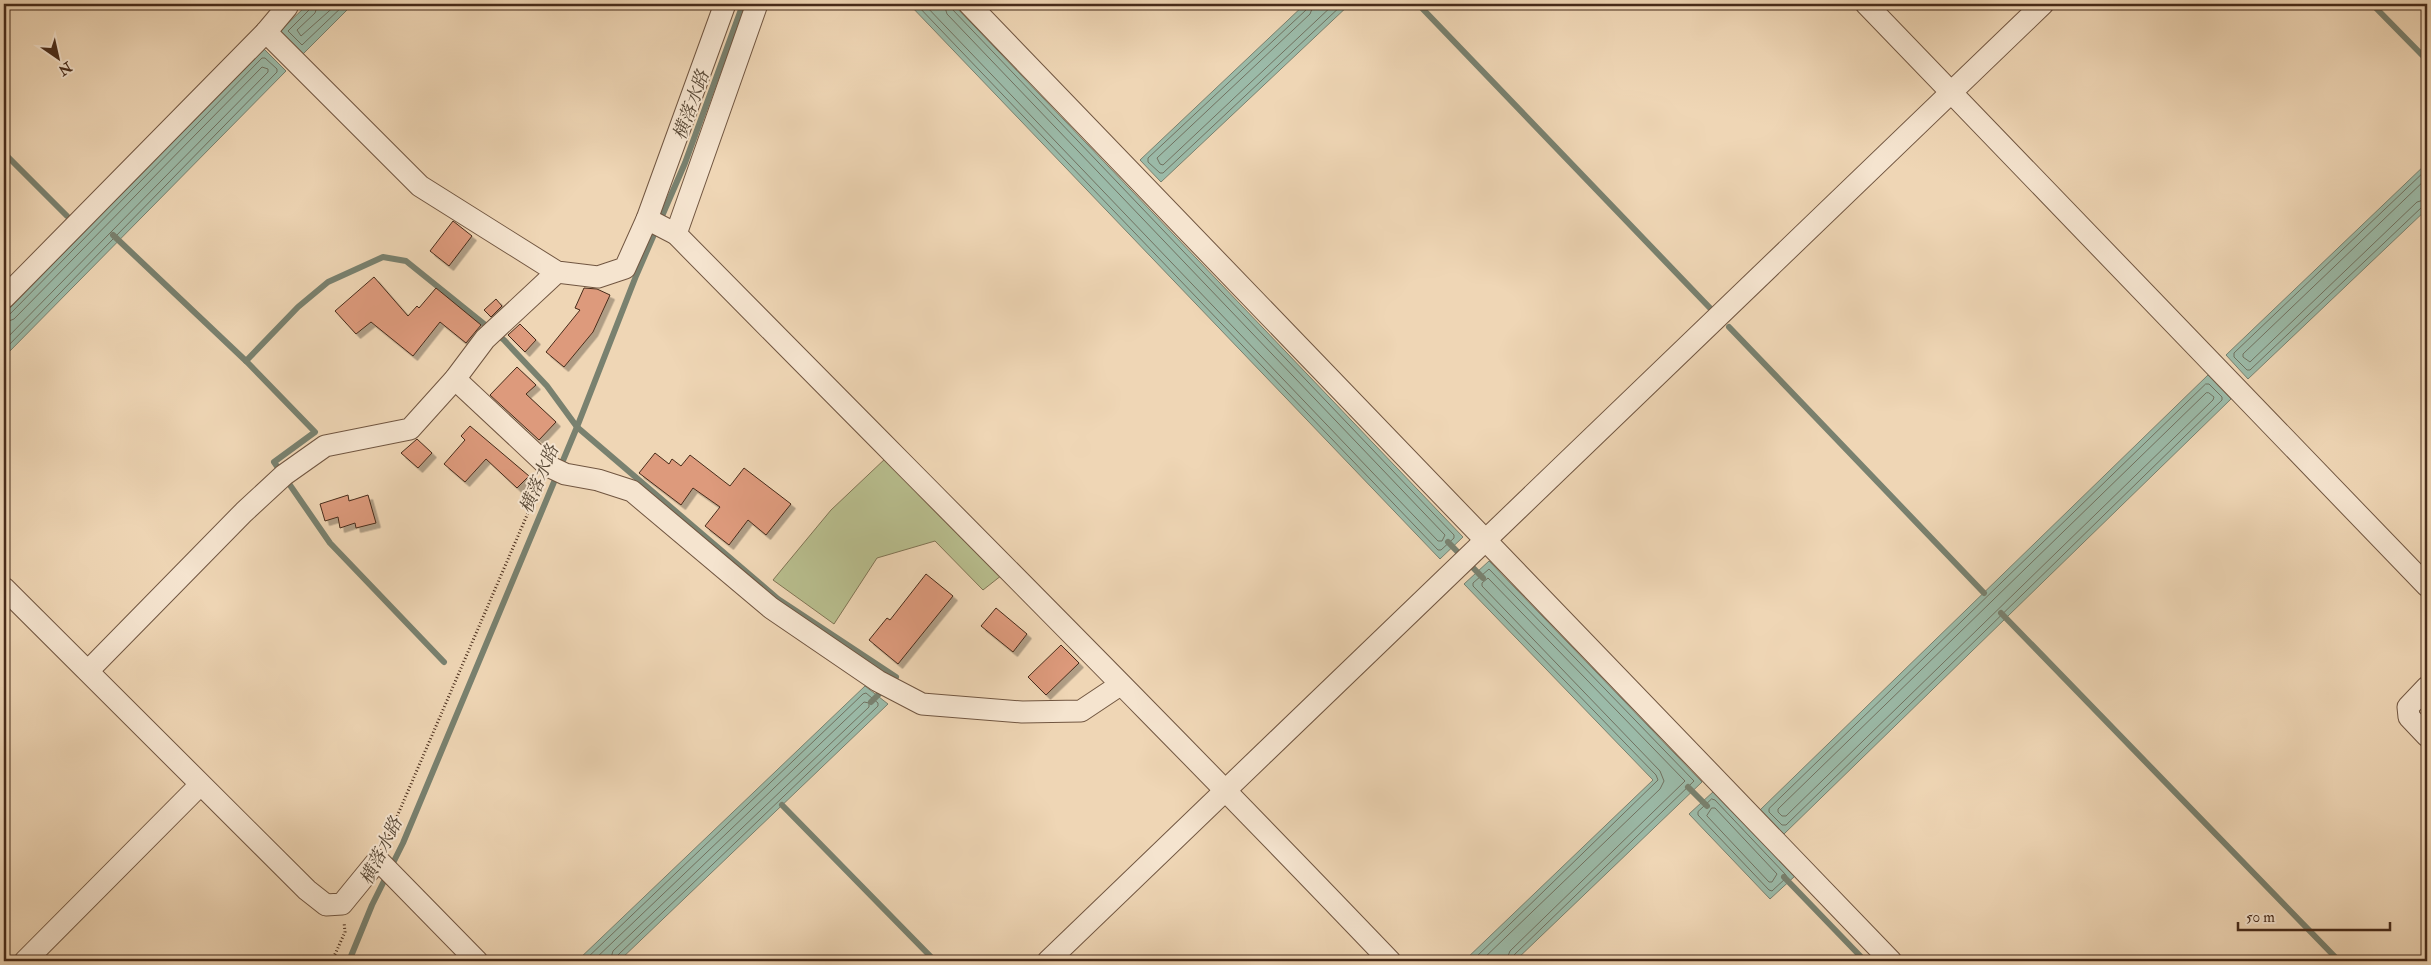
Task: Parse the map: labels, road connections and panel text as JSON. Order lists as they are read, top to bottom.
{
  "water": ["横落水路"],
  "scale_bar": "50 m",
  "north": "bottom right"
}
